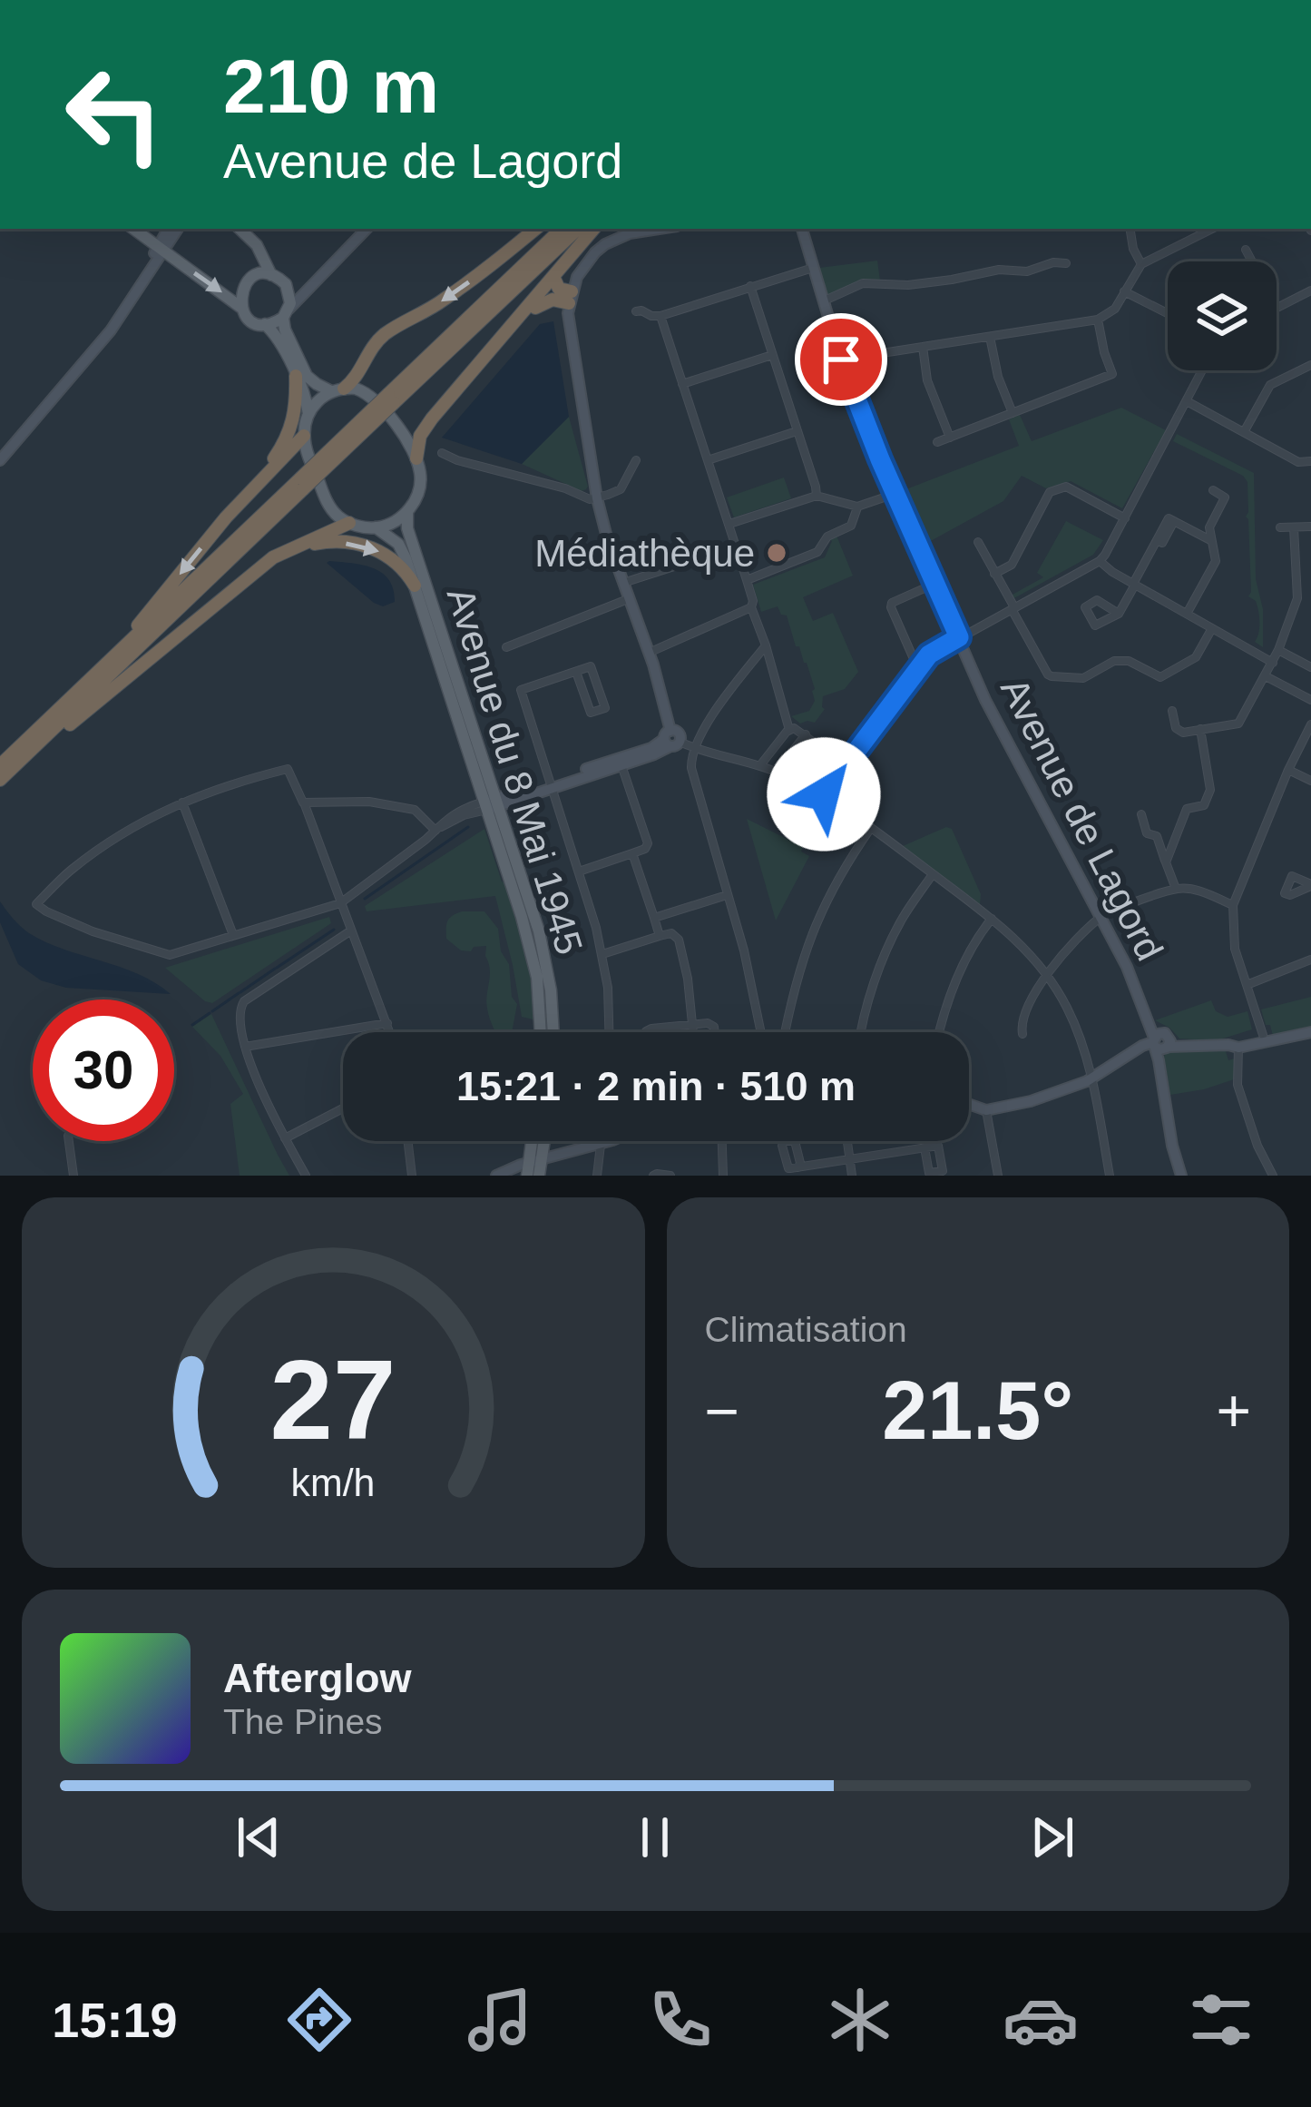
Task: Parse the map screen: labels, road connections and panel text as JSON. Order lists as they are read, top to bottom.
{
  "streets": {
    "main road": ["Avenue du 8 Mai 1945"],
    "street": ["Avenue de Lagord"]
  },
  "places": ["Médiathèque"],
  "page": {
    "turn": ["210 m", "Avenue de Lagord"],
    "limit": "30",
    "trip": "15:21 · 2 min · 510 m",
    "tile": "Climatisation",
    "heat": ["−", "21.5°", "+"],
    "song": ["Afterglow", "The Pines"],
    "tabs": "15:19",
    "gauge": ["27", "km/h"]
  }
}
